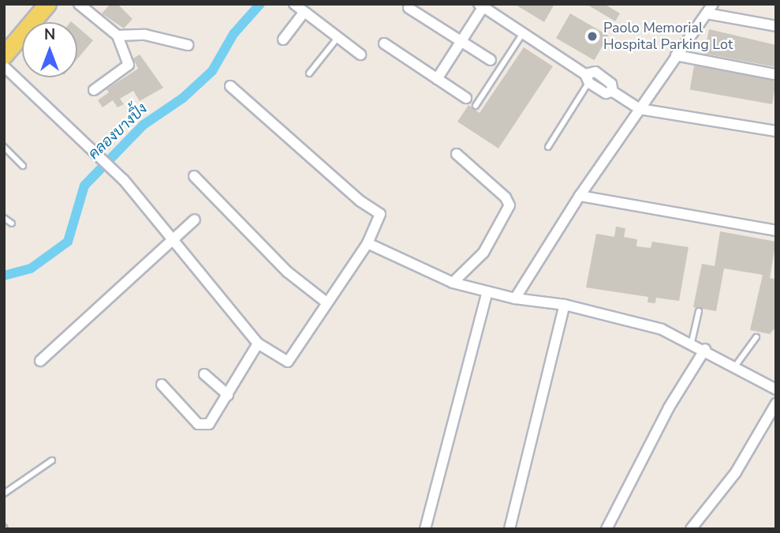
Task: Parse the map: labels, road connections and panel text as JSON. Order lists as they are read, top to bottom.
{
  "water": ["คลองบางปิ้ง"],
  "places": ["Paolo Memorial Hospital Parking Lot"],
  "north": "top"
}
